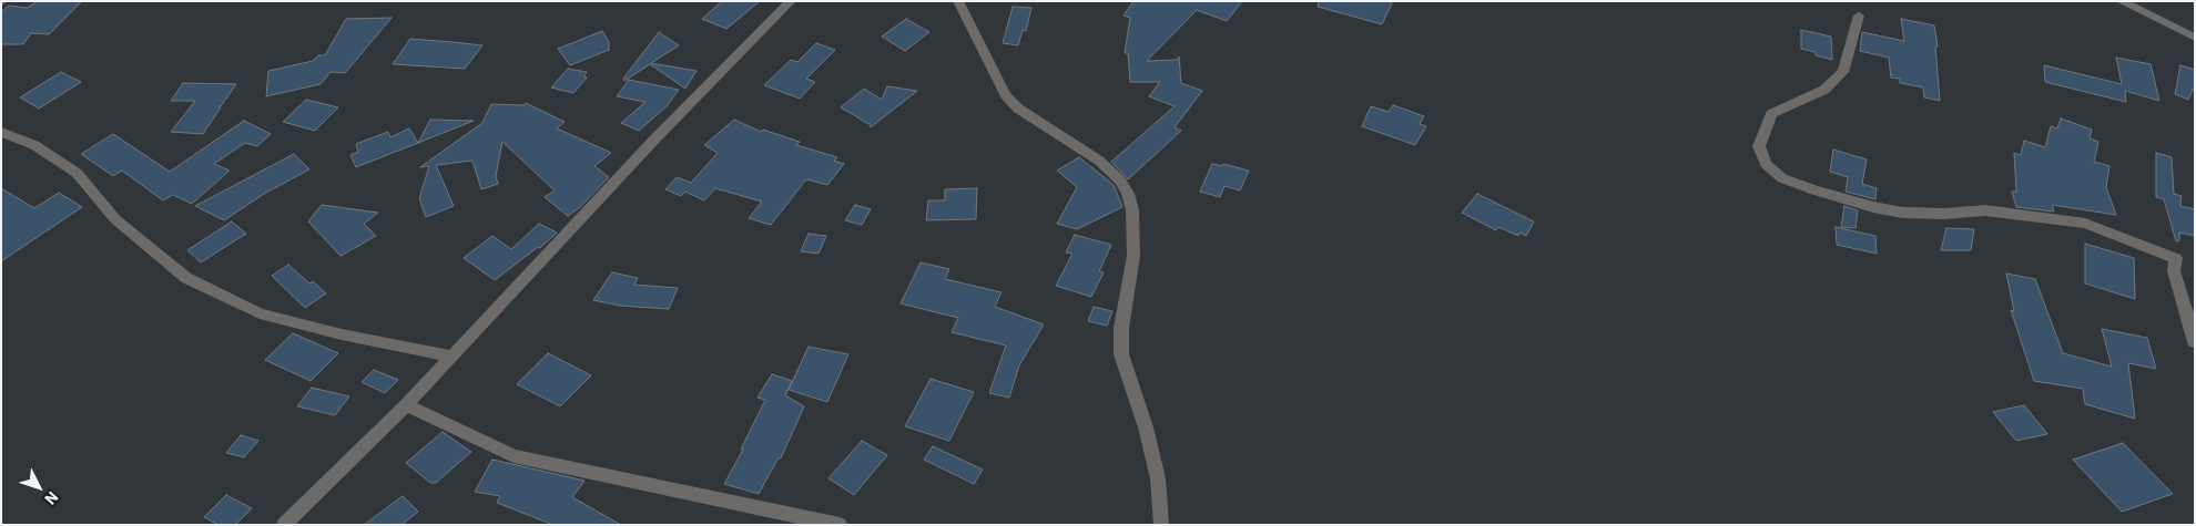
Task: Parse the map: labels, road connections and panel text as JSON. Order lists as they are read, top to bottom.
{
  "north": "bottom right"
}
